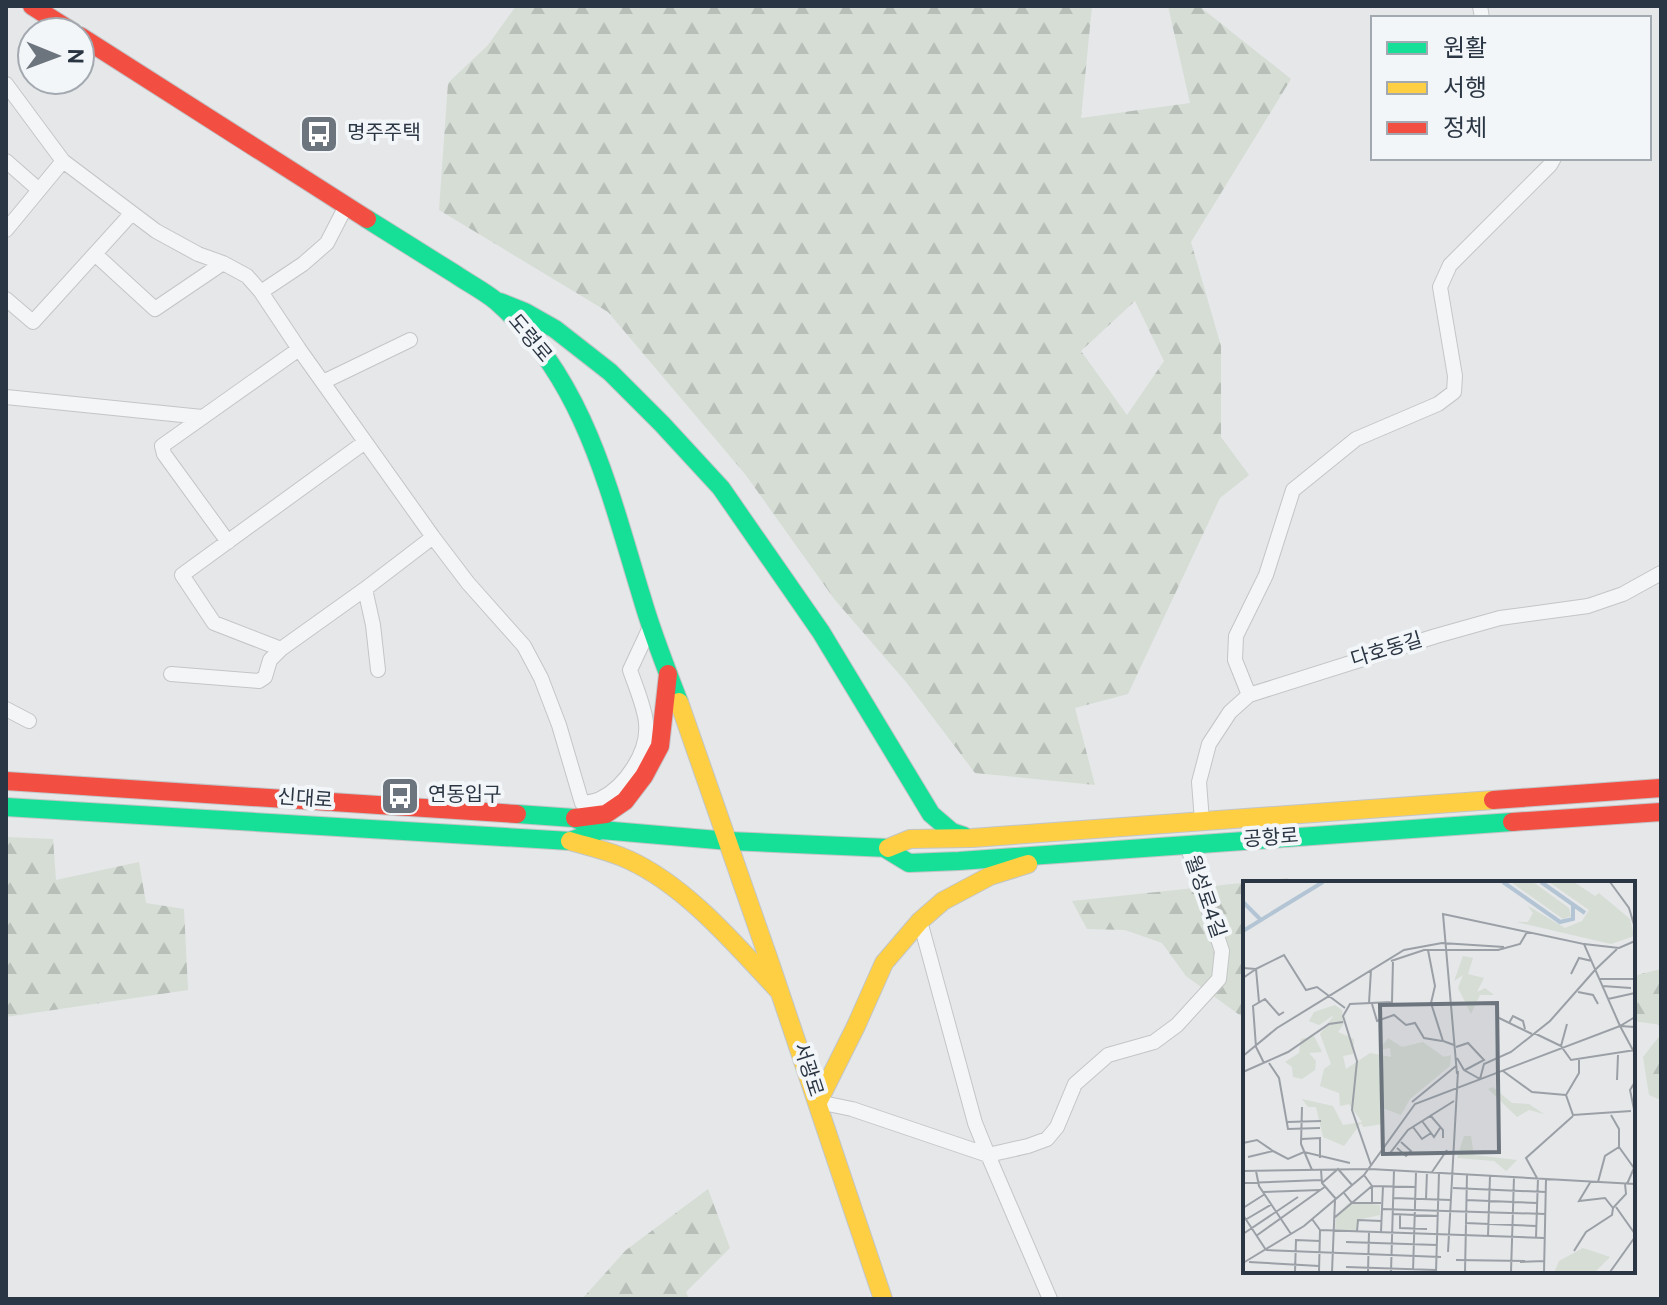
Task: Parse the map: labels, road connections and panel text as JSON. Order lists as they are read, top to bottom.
{
  "streets": {
    "main road": [
      "도령로",
      "신대로",
      "공항로",
      "서광로"
    ],
    "street": ["다호동길", "월성로4길"]
  },
  "crossings": [
    ["도령로", "신대로"],
    ["도령로", "공항로"],
    ["도령로", "서광로"],
    ["다호동길", "공항로"],
    ["신대로", "공항로"],
    ["신대로", "서광로"],
    ["공항로", "월성로4길"],
    ["공항로", "서광로"]
  ],
  "places": {
    "bus stop": ["명주주택", "연동입구"]
  },
  "legend": ["원활", "서행", "정체"],
  "north": "right"
}
